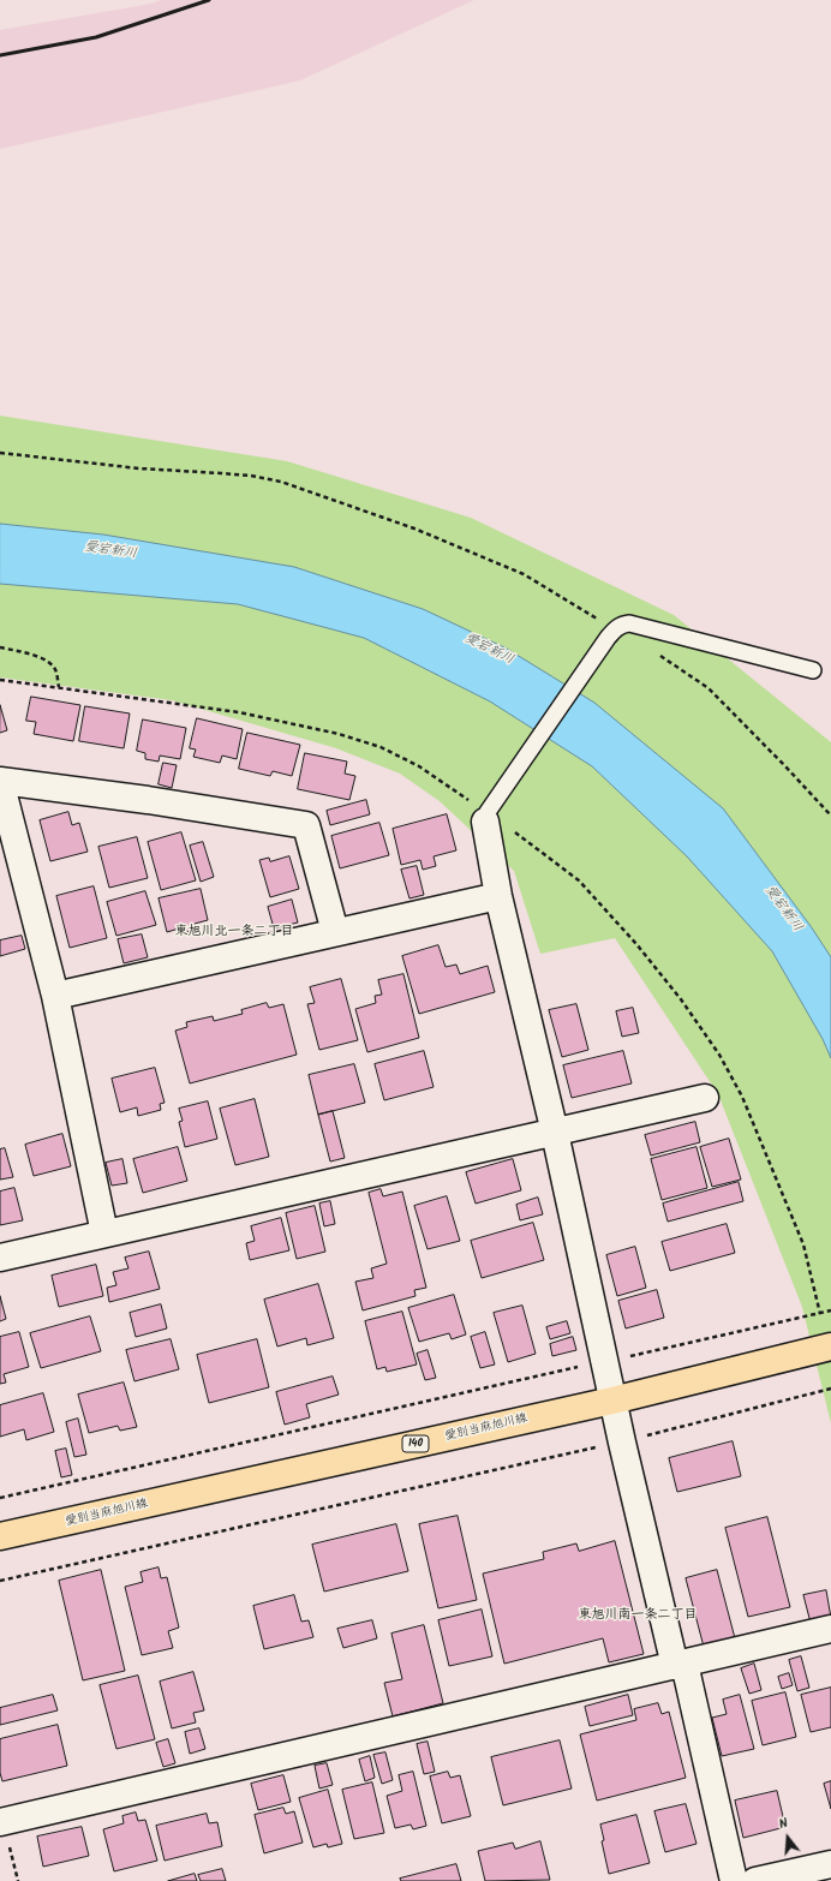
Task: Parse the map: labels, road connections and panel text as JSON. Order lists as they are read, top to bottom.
{
  "streets": {
    "main road": ["愛別当麻旭川線", "140"]
  },
  "districts": ["東旭川北一条二丁目", "東旭川南一条二丁目"],
  "water": ["愛宕新川"],
  "north": "top"
}
